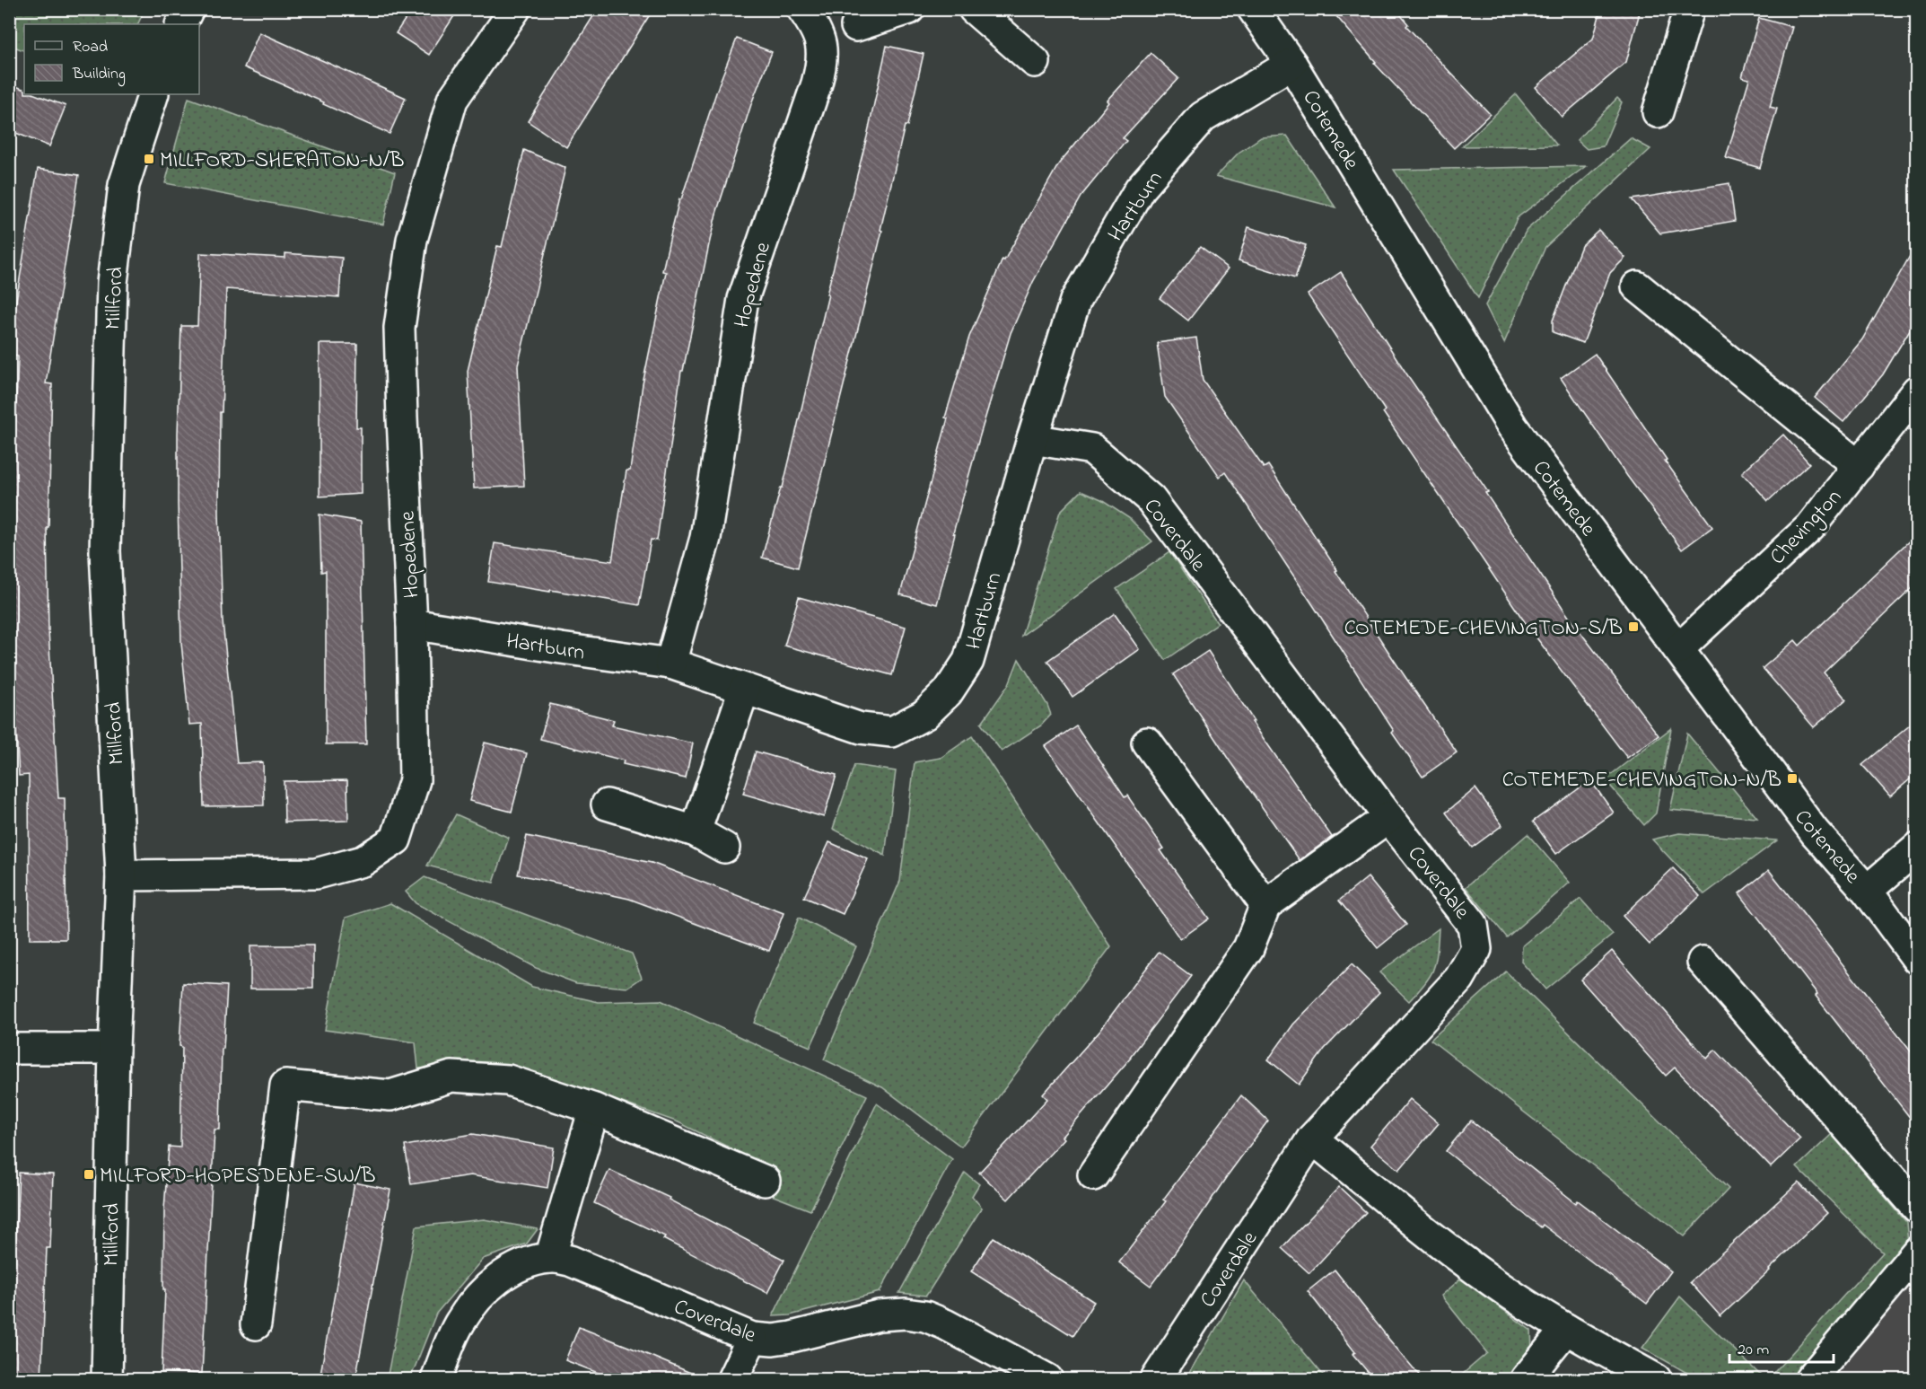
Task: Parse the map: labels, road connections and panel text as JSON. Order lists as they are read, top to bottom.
{
  "streets": {
    "street": [
      "Cotemede",
      "Hartburn",
      "Hopedene",
      "Millford",
      "Chevington",
      "Coverdale"
    ]
  },
  "crossings": [
    ["Cotemede", "Hartburn"],
    ["Cotemede", "Chevington"],
    ["Hartburn", "Hopedene"],
    ["Hartburn", "Coverdale"],
    ["Hopedene", "Millford"]
  ],
  "places": {
    "transit": [
      "MILLFORD-SHERATON-N/B",
      "COTEMEDE-CHEVINGTON-S/B",
      "COTEMEDE-CHEVINGTON-N/B",
      "MILLFORD-HOPESDENE-SW/B"
    ]
  },
  "legend": ["Road", "Building"],
  "scale_bar": "20 m"
}
